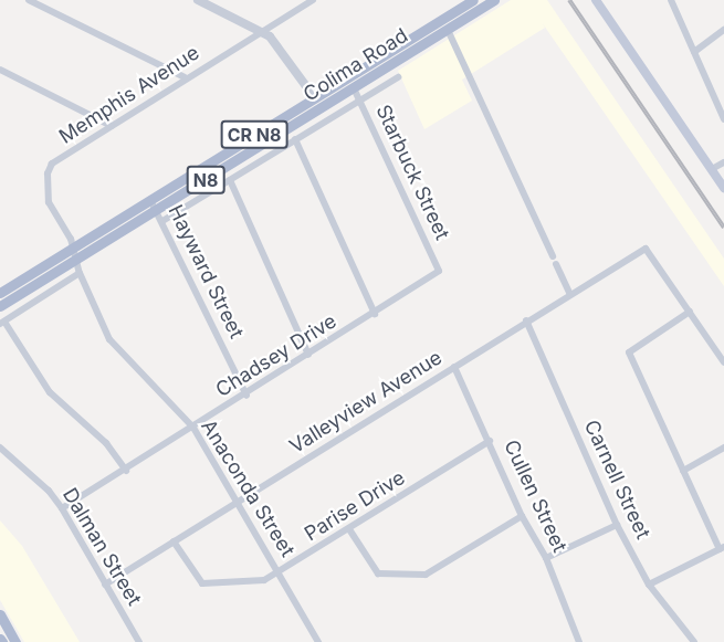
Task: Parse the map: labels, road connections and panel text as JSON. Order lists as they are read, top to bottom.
{
  "streets": {
    "main road": ["Colima Road", "CR N8", "N8"],
    "street": [
      "Memphis Avenue",
      "Starbuck Street",
      "Hayward Street",
      "Chadsey Drive",
      "Valleyview Avenue",
      "Carnell Street",
      "Anaconda Street",
      "Cullen Street",
      "Parise Drive",
      "Dalman Street"
    ]
  },
  "crossings": [
    ["Colima Road", "Memphis Avenue"],
    ["Colima Road", "Starbuck Street"],
    ["Colima Road", "Hayward Street"],
    ["Colima Road", "Anaconda Street"],
    ["Memphis Avenue", "Anaconda Street"],
    ["Starbuck Street", "Chadsey Drive"],
    ["Hayward Street", "Chadsey Drive"],
    ["Chadsey Drive", "Anaconda Street"],
    ["Chadsey Drive", "Dalman Street"],
    ["Valleyview Avenue", "Carnell Street"],
    ["Valleyview Avenue", "Anaconda Street"],
    ["Valleyview Avenue", "Cullen Street"],
    ["Valleyview Avenue", "Parise Drive"],
    ["Valleyview Avenue", "Dalman Street"],
    ["Anaconda Street", "Parise Drive"],
    ["Cullen Street", "Parise Drive"]
  ]
}
